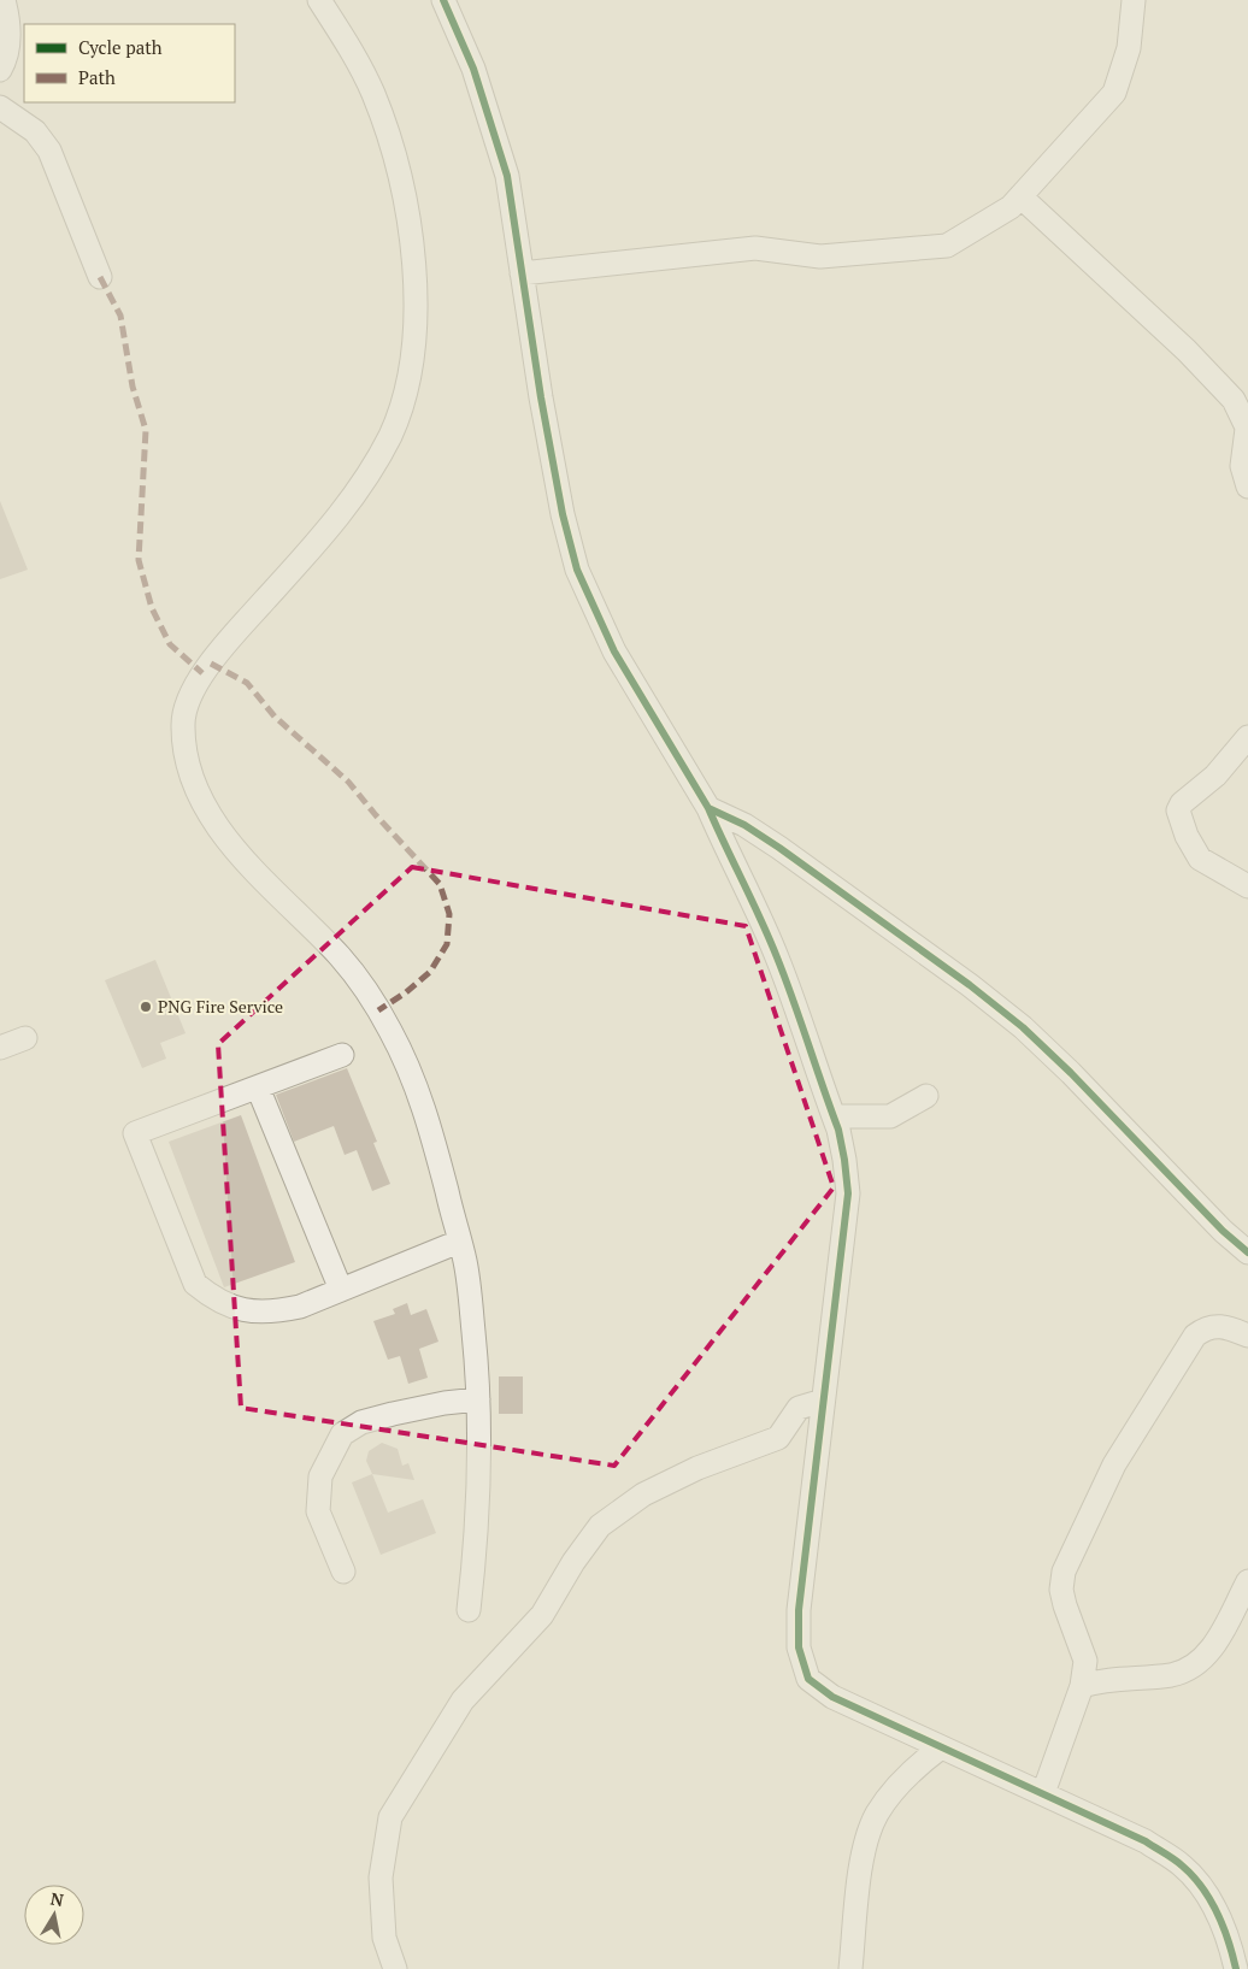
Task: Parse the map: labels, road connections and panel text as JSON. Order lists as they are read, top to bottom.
{
  "places": ["PNG Fire Service"],
  "legend": ["Cycle path", "Path"],
  "north": "top"
}
